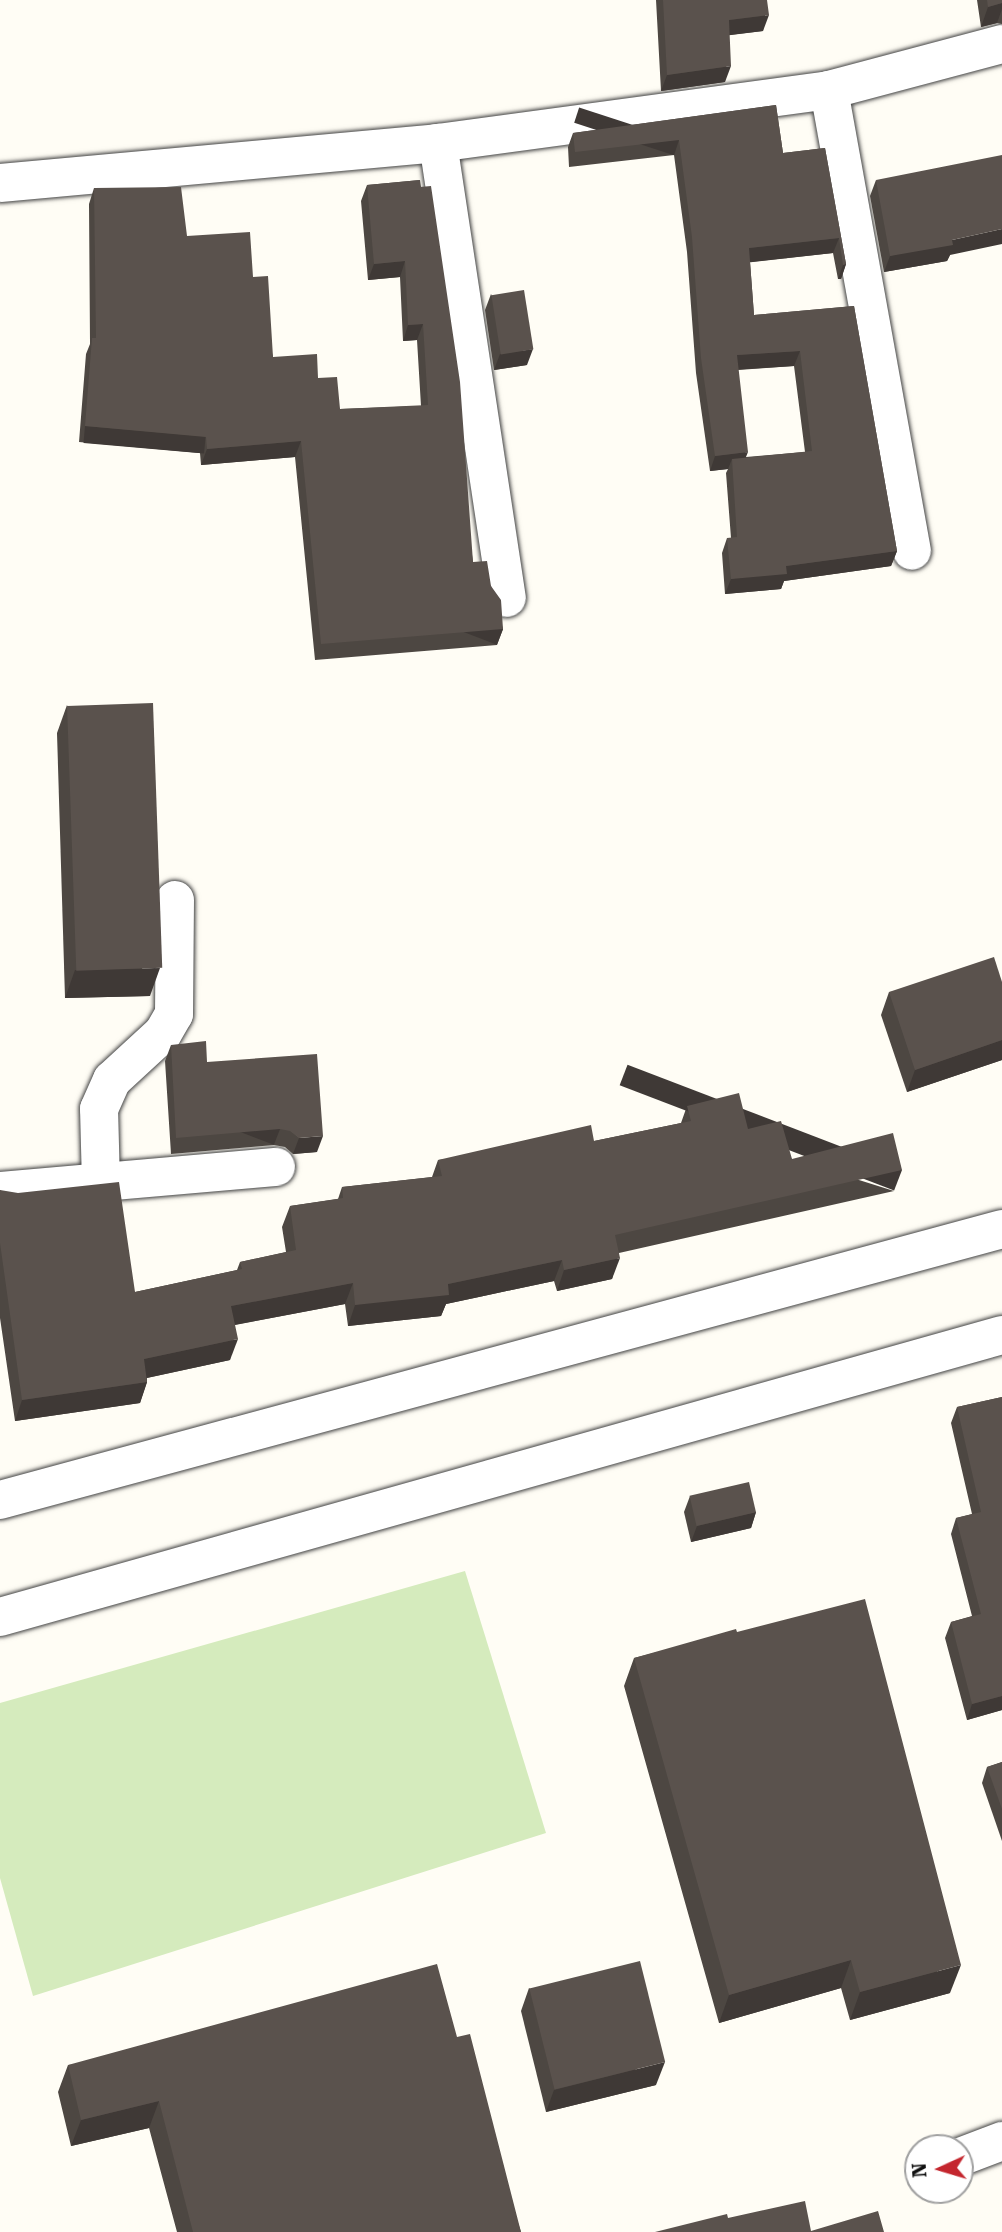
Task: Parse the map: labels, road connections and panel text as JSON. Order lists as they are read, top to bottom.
{
  "north": "left"
}
